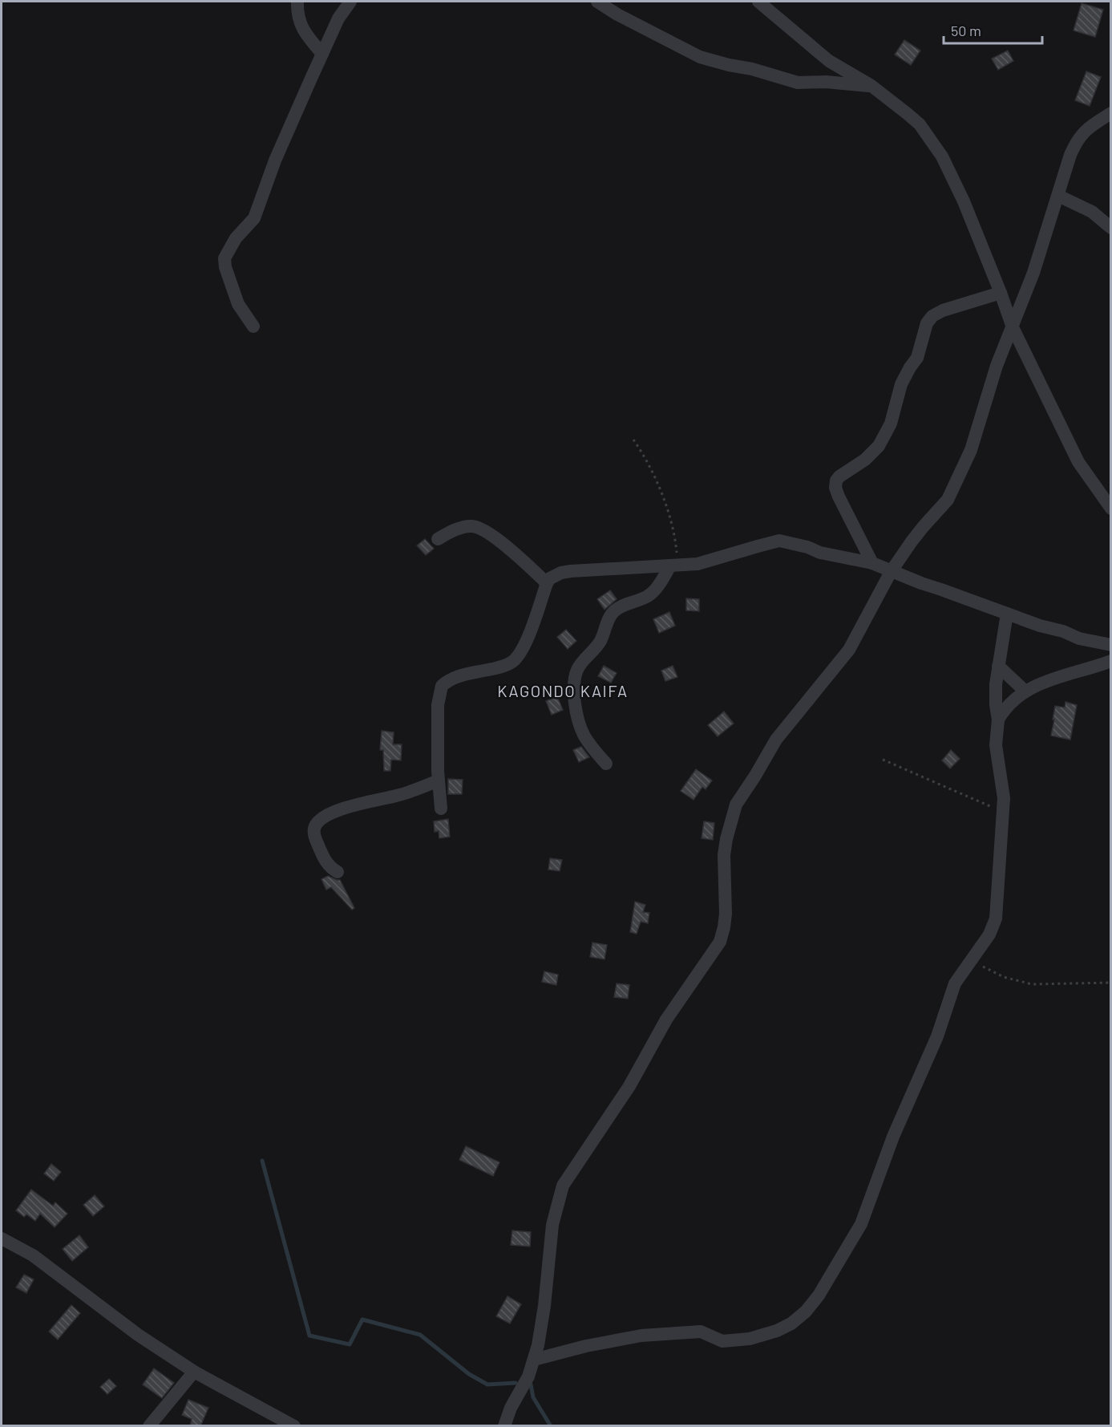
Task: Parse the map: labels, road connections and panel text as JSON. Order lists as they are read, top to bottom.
{
  "districts": ["KAGONDO KAIFA"],
  "scale_bar": "50 m"
}
